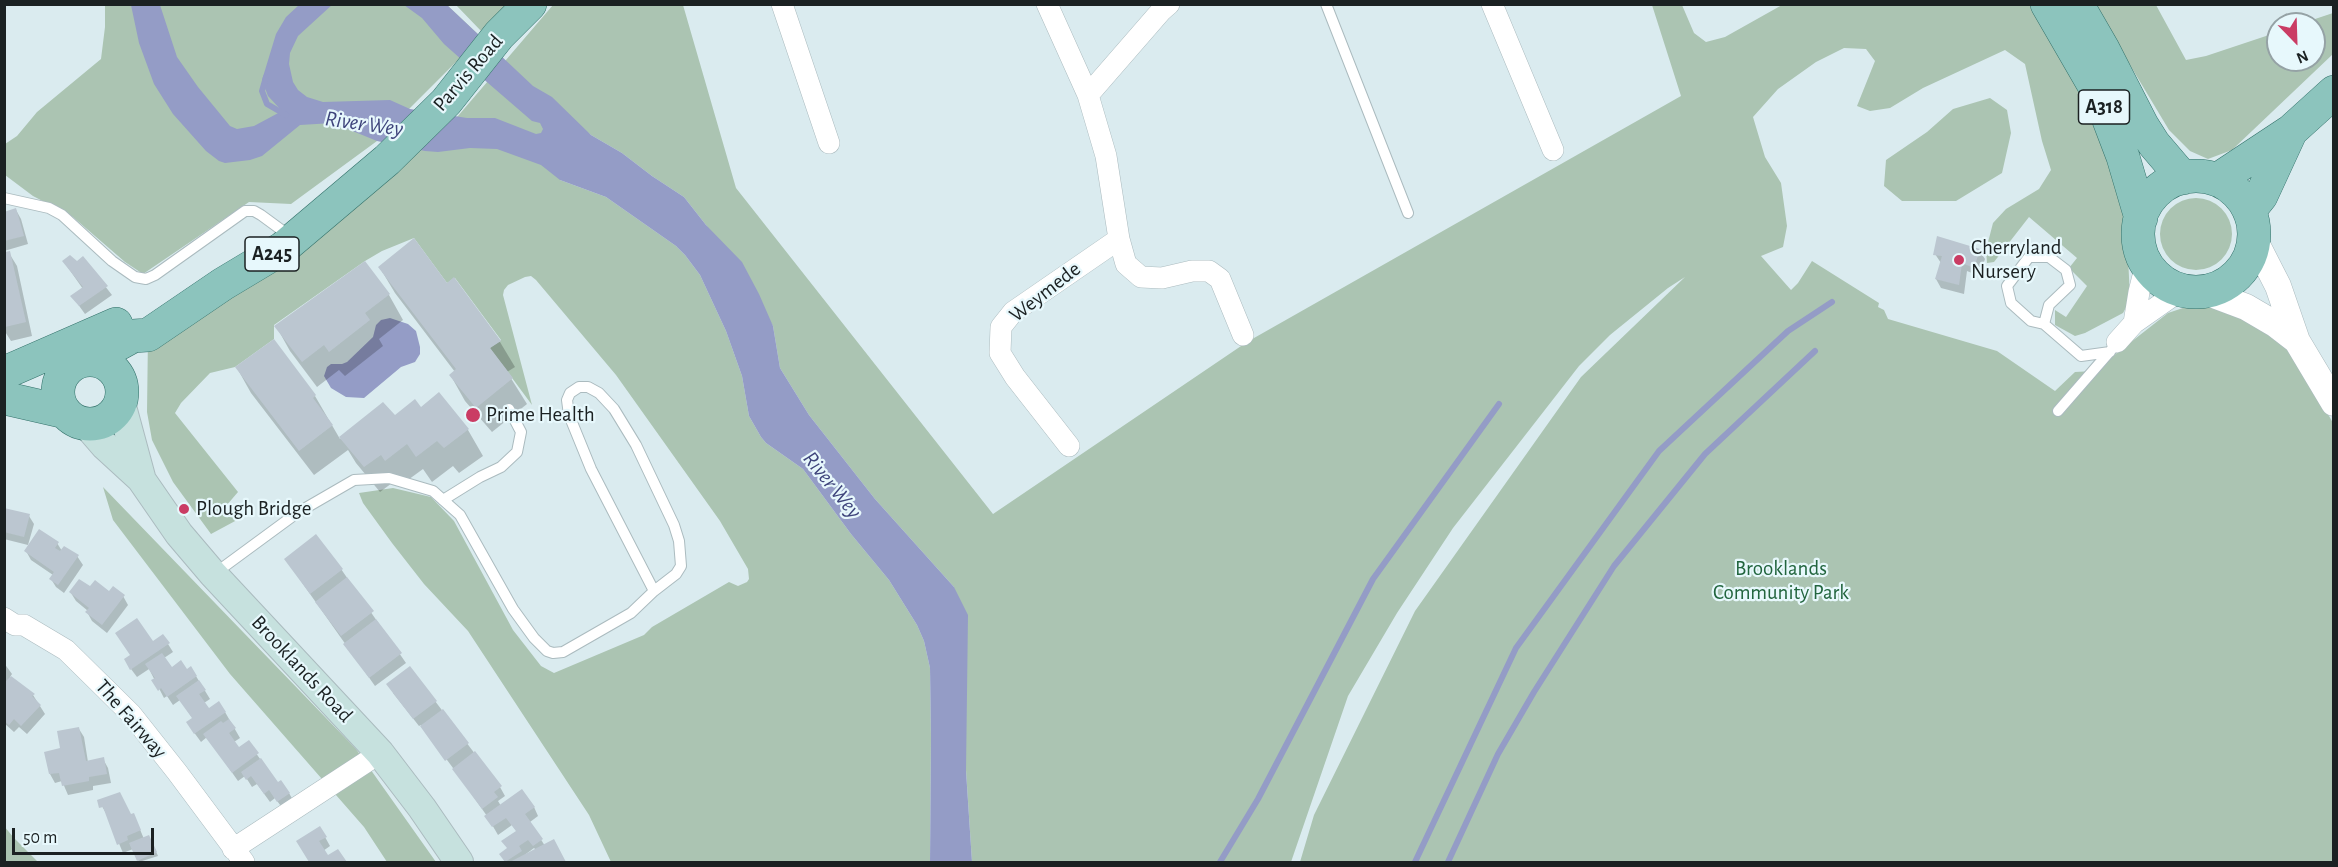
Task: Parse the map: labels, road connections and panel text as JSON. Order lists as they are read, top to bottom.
{
  "streets": {
    "main road": [
      "Parvis Road",
      "A318",
      "A245",
      "Brooklands Road"
    ],
    "street": ["Weymede", "The Fairway"]
  },
  "crossings": [
    ["Parvis Road", "A245"],
    ["Brooklands Road", "The Fairway"]
  ],
  "water": ["River Wey"],
  "parks": ["Brooklands Community Park"],
  "places": ["Cherryland Nursery", "Prime Health", "Plough Bridge"],
  "scale_bar": "50 m",
  "north": "bottom right"
}
